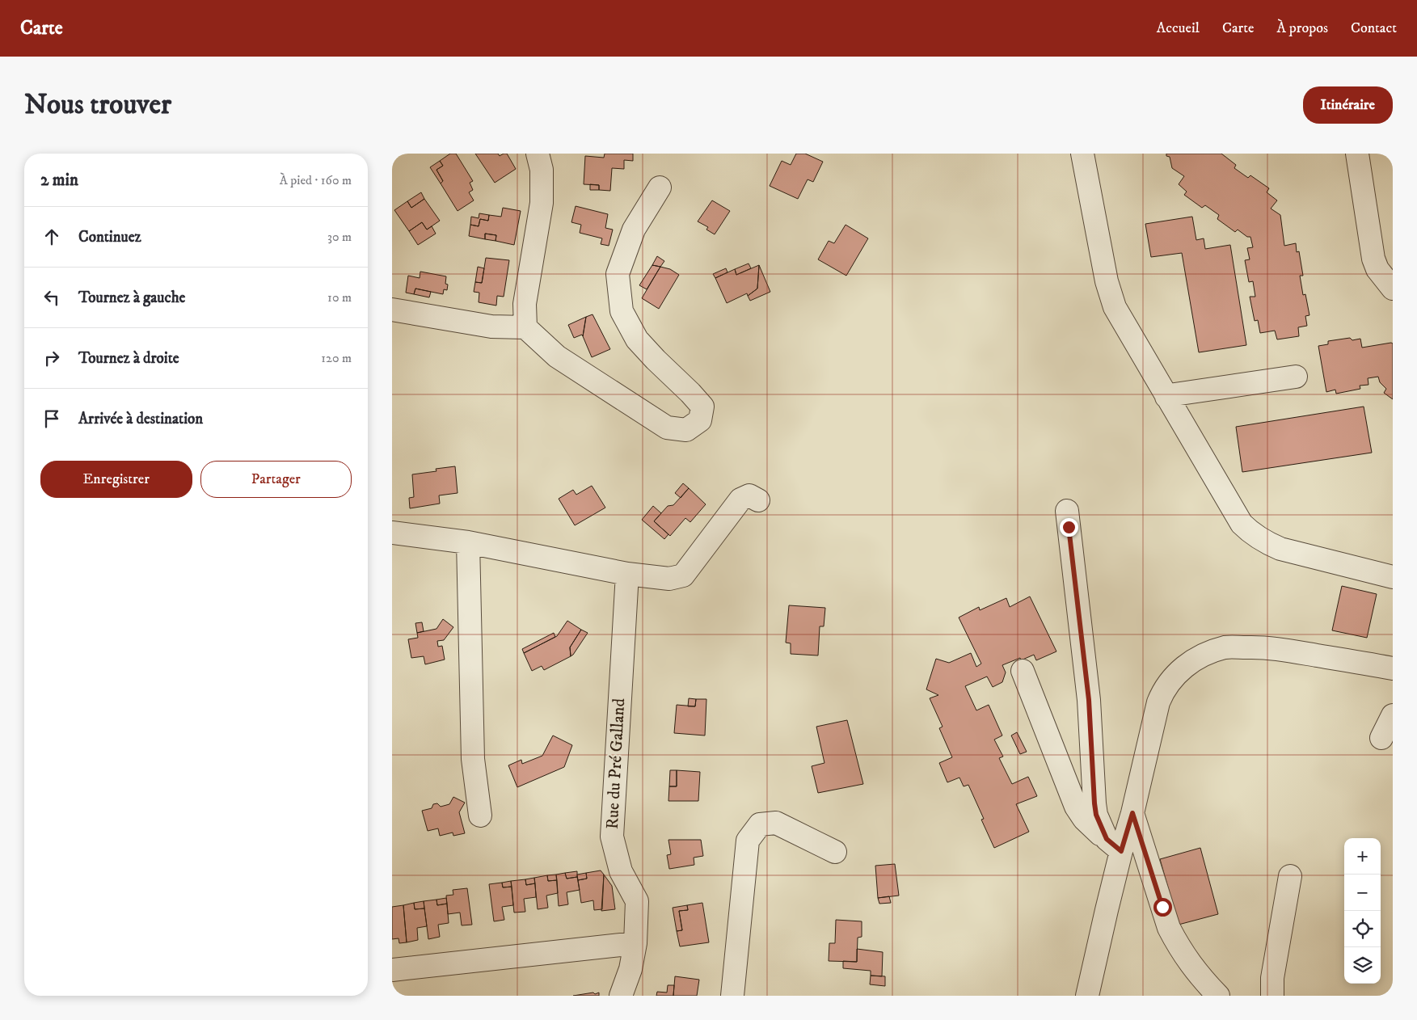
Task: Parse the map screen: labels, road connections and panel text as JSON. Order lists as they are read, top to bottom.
{
  "streets": {
    "street": ["Rue du Pré Galland"]
  },
  "page": {
    "header": "Carte",
    "nav": [
      "Accueil",
      "Carte",
      "À propos",
      "Contact"
    ],
    "buttons": [
      "Itinéraire",
      ["Enregistrer", "Partager"]
    ],
    "title": "Nous trouver",
    "heading": ["2 min", "À pied · 160 m"],
    "list": [
      ["Continuez", "30 m"],
      ["Tournez à gauche", "10 m"],
      ["Tournez à droite", "120 m"],
      "Arrivée à destination"
    ],
    "map_buttons": ["+", "−"]
  }
}
